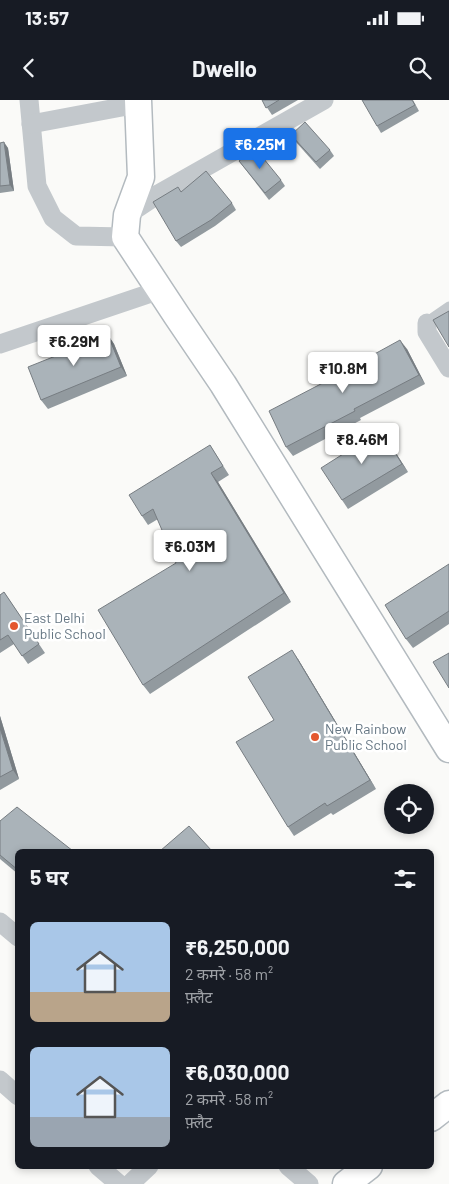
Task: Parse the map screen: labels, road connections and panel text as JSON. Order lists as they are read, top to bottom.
{
  "places": ["East Delhi Public School", "New Rainbow Public School"],
  "page": {
    "status": "13:57",
    "header": "Dwello",
    "price": [
      "₹6.25M",
      "₹6.29M",
      "₹10.8M",
      "₹8.46M",
      "₹6.03M"
    ],
    "heading": "5 घर",
    "list": [
      {
        "name": "₹6,250,000",
        "note": "2 कमरे · 58 m² · फ़्लैट"
      },
      {
        "name": "₹6,030,000",
        "note": "2 कमरे · 58 m² · फ़्लैट"
      }
    ]
  }
}
